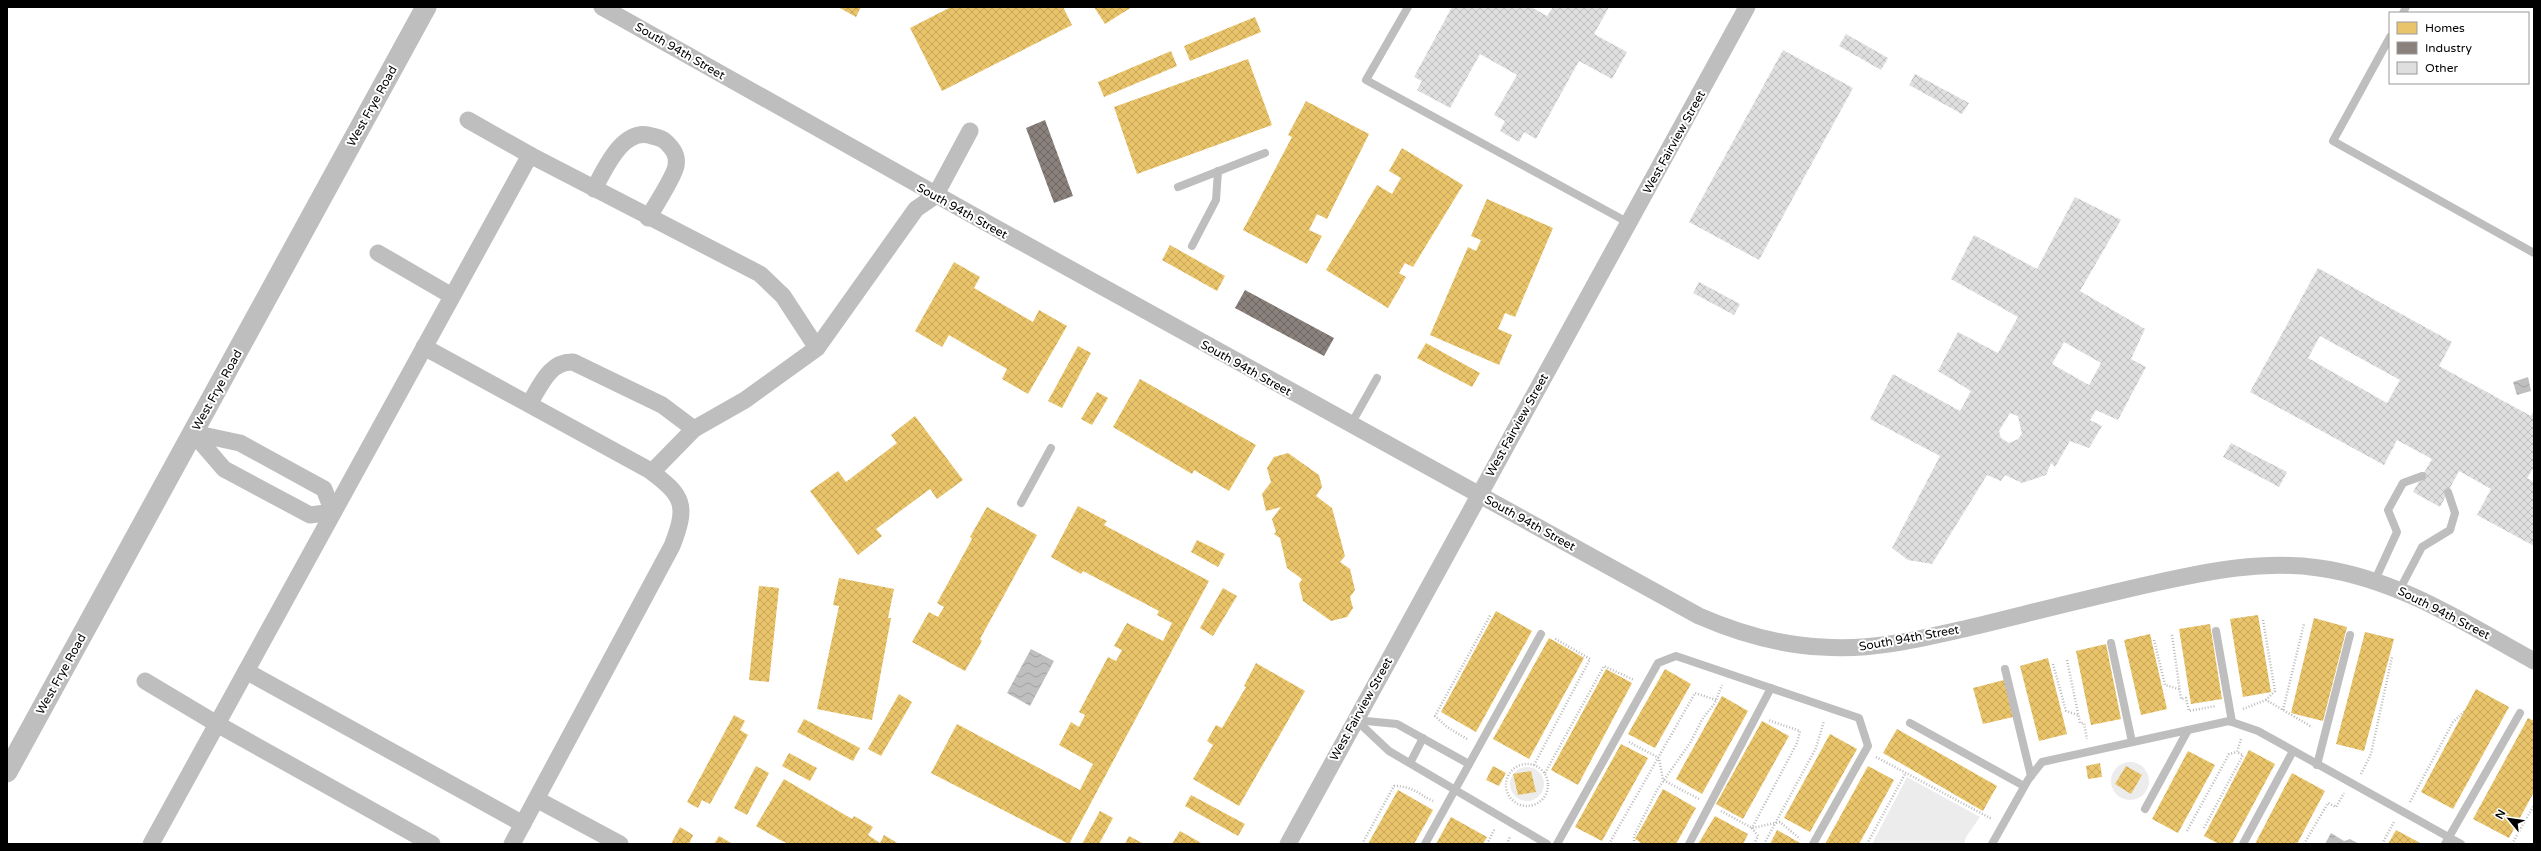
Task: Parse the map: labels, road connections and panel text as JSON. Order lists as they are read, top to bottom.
{
  "streets": {
    "street": ["South 94th Street", "West Frye Road", "West Fairview Street"]
  },
  "crossings": [
    ["South 94th Street", "West Fairview Street"]
  ],
  "legend": ["Homes", "Industry", "Other"],
  "north": "top left"
}
